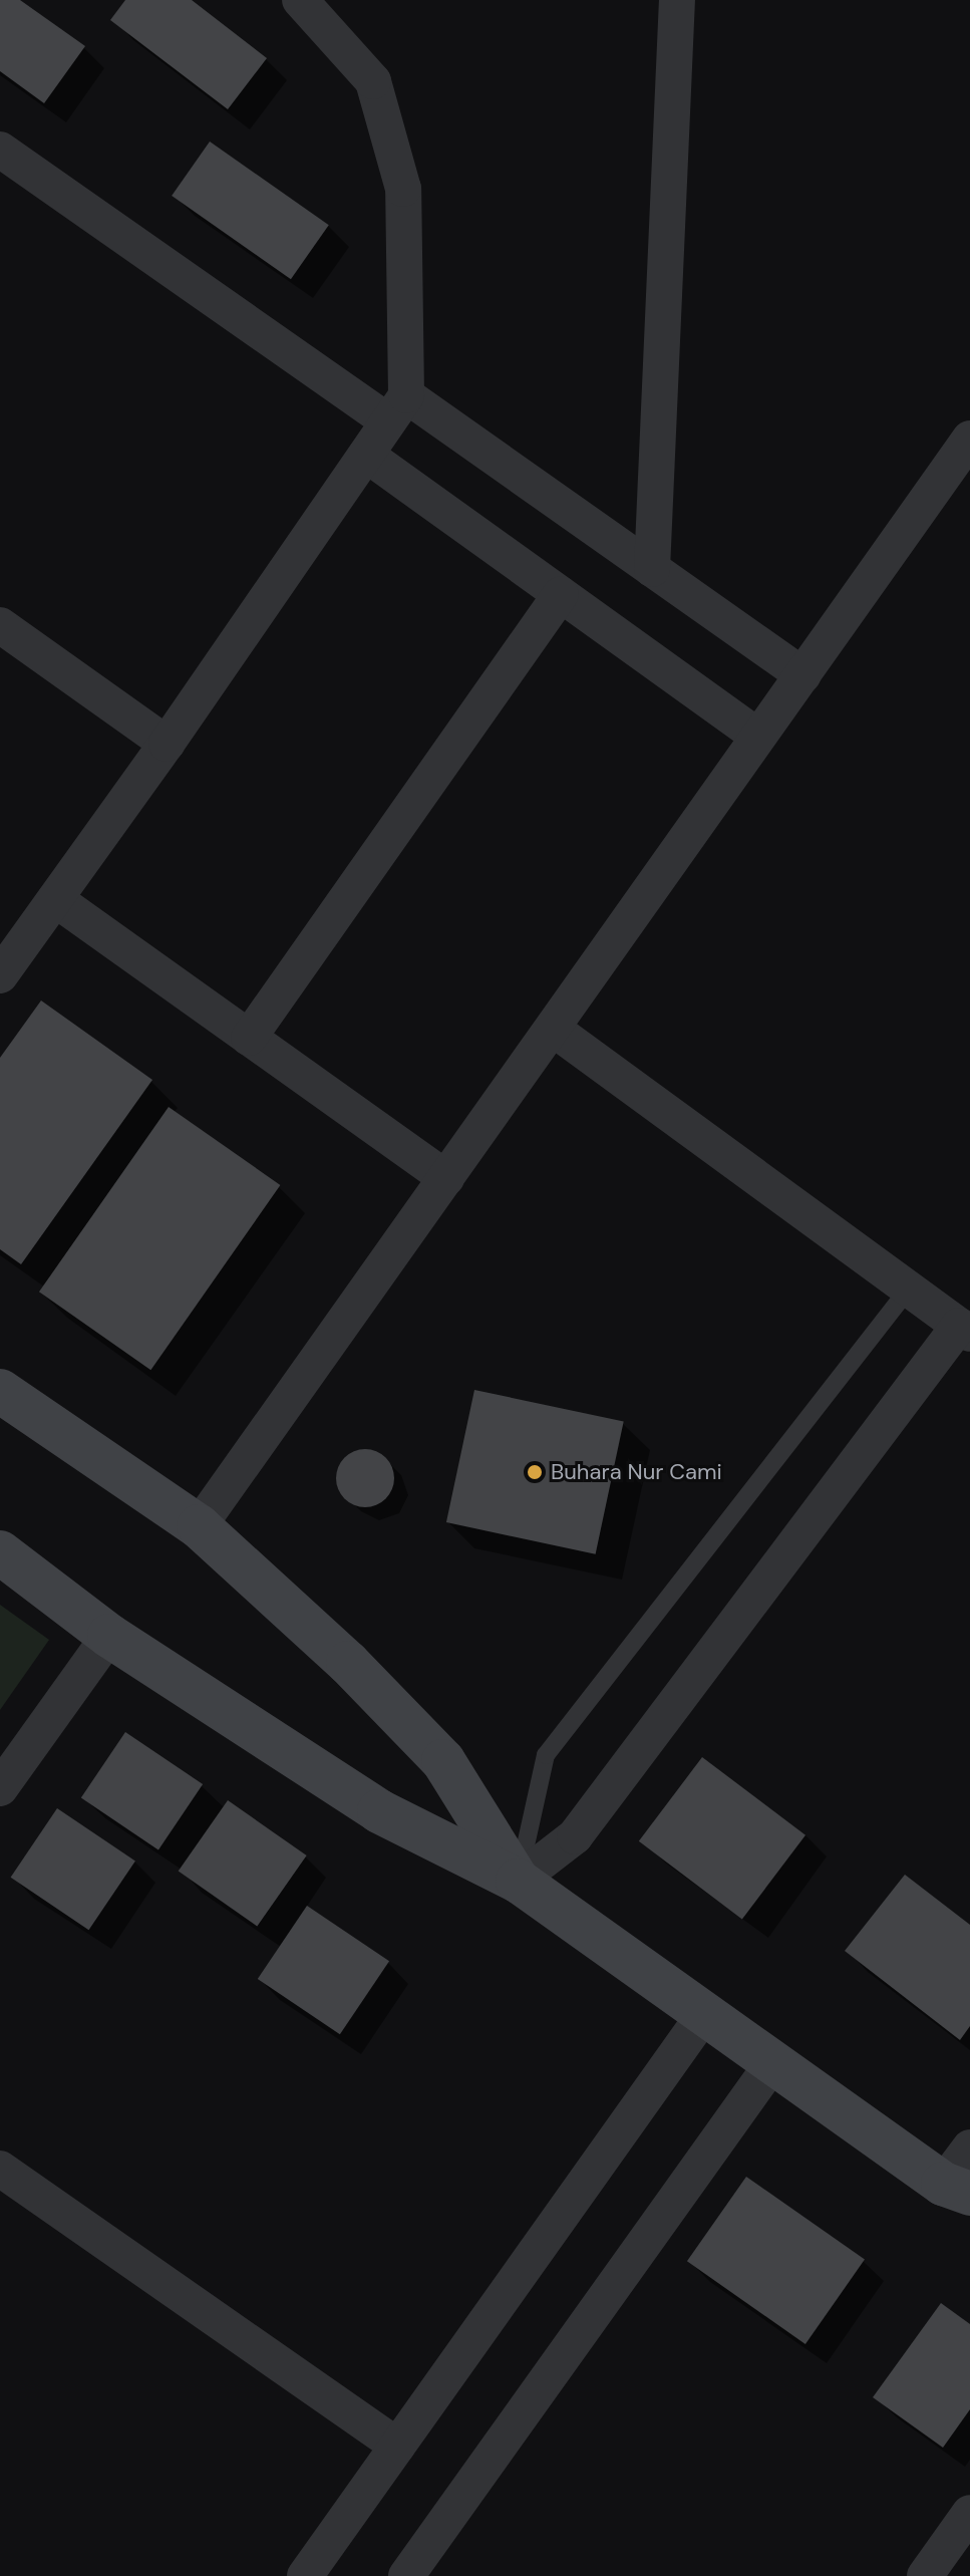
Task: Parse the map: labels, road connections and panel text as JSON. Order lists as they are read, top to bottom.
{
  "places": ["Buhara Nur Cami"]
}
